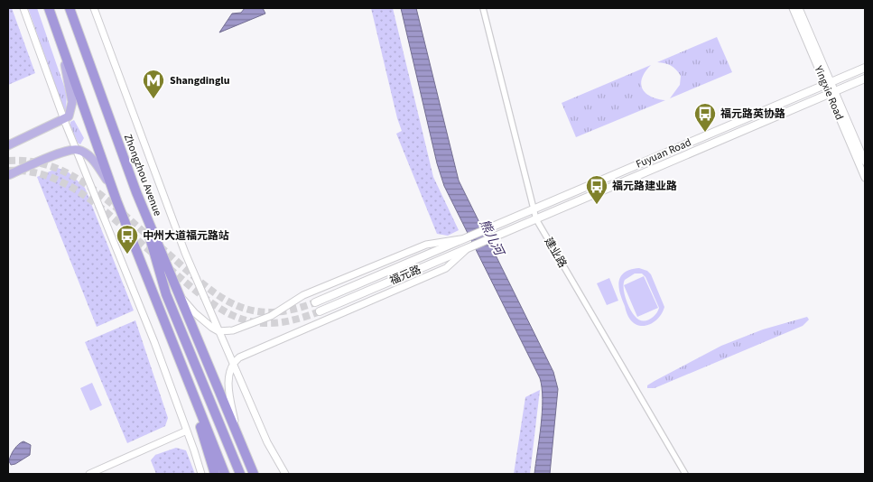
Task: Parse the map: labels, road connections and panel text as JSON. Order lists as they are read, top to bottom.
{
  "streets": {
    "highway": ["Zhongzhou Avenue"],
    "main road": ["Fuyuan Road", "福元路"],
    "street": ["Yingxie Road", "建业路"]
  },
  "crossings": [
    ["Yingxie Road", "Fuyuan Road"],
    ["Fuyuan Road", "建业路"],
    ["Fuyuan Road", "福元路"]
  ],
  "water": ["熊儿河"],
  "places": {
    "metro station": ["Shangdinglu"],
    "bus stop": ["福元路英协路", "福元路建业路", "中州大道福元路站"]
  }
}
